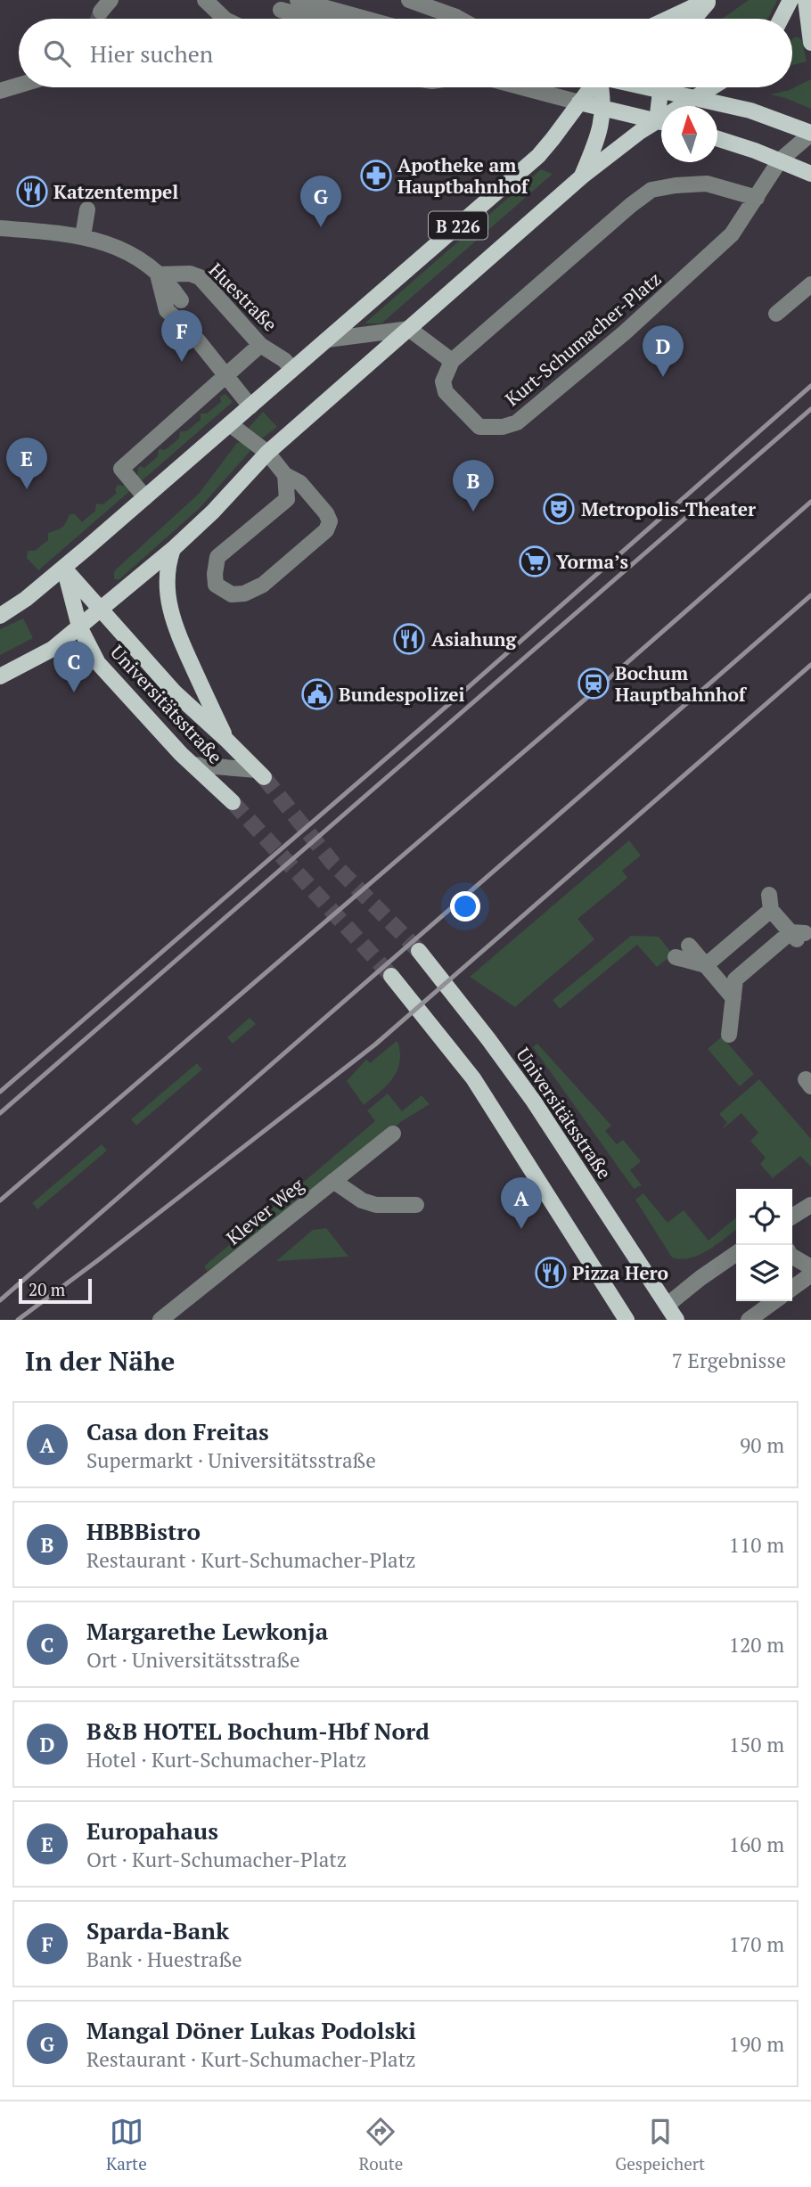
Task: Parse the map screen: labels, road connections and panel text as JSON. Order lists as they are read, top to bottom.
{
  "streets": {
    "main road": ["B 226", "Universitätsstraße"],
    "street": ["Huestraße", "Kurt-Schumacher-Platz", "Klever Weg"]
  },
  "crossings": [
    ["B 226", "Huestraße"],
    ["B 226", "Universitätsstraße"]
  ],
  "places": {
    "pharmacy": ["Apotheke am Hauptbahnhof"],
    "restaurant": ["Katzentempel", "Asiahung", "Pizza Hero"],
    "theatre": ["Metropolis-Theater"],
    "supermarket": ["Yorma’s"],
    "station": ["Bochum Hauptbahnhof"],
    "public building": ["Bundespolizei"]
  },
  "scale_bar": "20 m",
  "north": "top",
  "page": {
    "search": "Hier suchen",
    "pins": [
      "G",
      "F",
      "D",
      "E",
      "B",
      "C",
      "A"
    ],
    "scale": "20 m",
    "heading": ["In der Nähe", "7 Ergebnisse"],
    "list": [
      {
        "mark": "A",
        "name": "Casa don Freitas",
        "note": "Supermarkt · Universitätsstraße",
        "value": "90 m"
      },
      {
        "mark": "B",
        "name": "HBBBistro",
        "note": "Restaurant · Kurt-Schumacher-Platz",
        "value": "110 m"
      },
      {
        "mark": "C",
        "name": "Margarethe Lewkonja",
        "note": "Ort · Universitätsstraße",
        "value": "120 m"
      },
      {
        "mark": "D",
        "name": "B&B HOTEL Bochum-Hbf Nord",
        "note": "Hotel · Kurt-Schumacher-Platz",
        "value": "150 m"
      },
      {
        "mark": "E",
        "name": "Europahaus",
        "note": "Ort · Kurt-Schumacher-Platz",
        "value": "160 m"
      },
      {
        "mark": "F",
        "name": "Sparda-Bank",
        "note": "Bank · Huestraße",
        "value": "170 m"
      },
      {
        "mark": "G",
        "name": "Mangal Döner Lukas Podolski",
        "note": "Restaurant · Kurt-Schumacher-Platz",
        "value": "190 m"
      }
    ],
    "nav": ["Karte", "Route", "Gespeichert"]
  }
}
